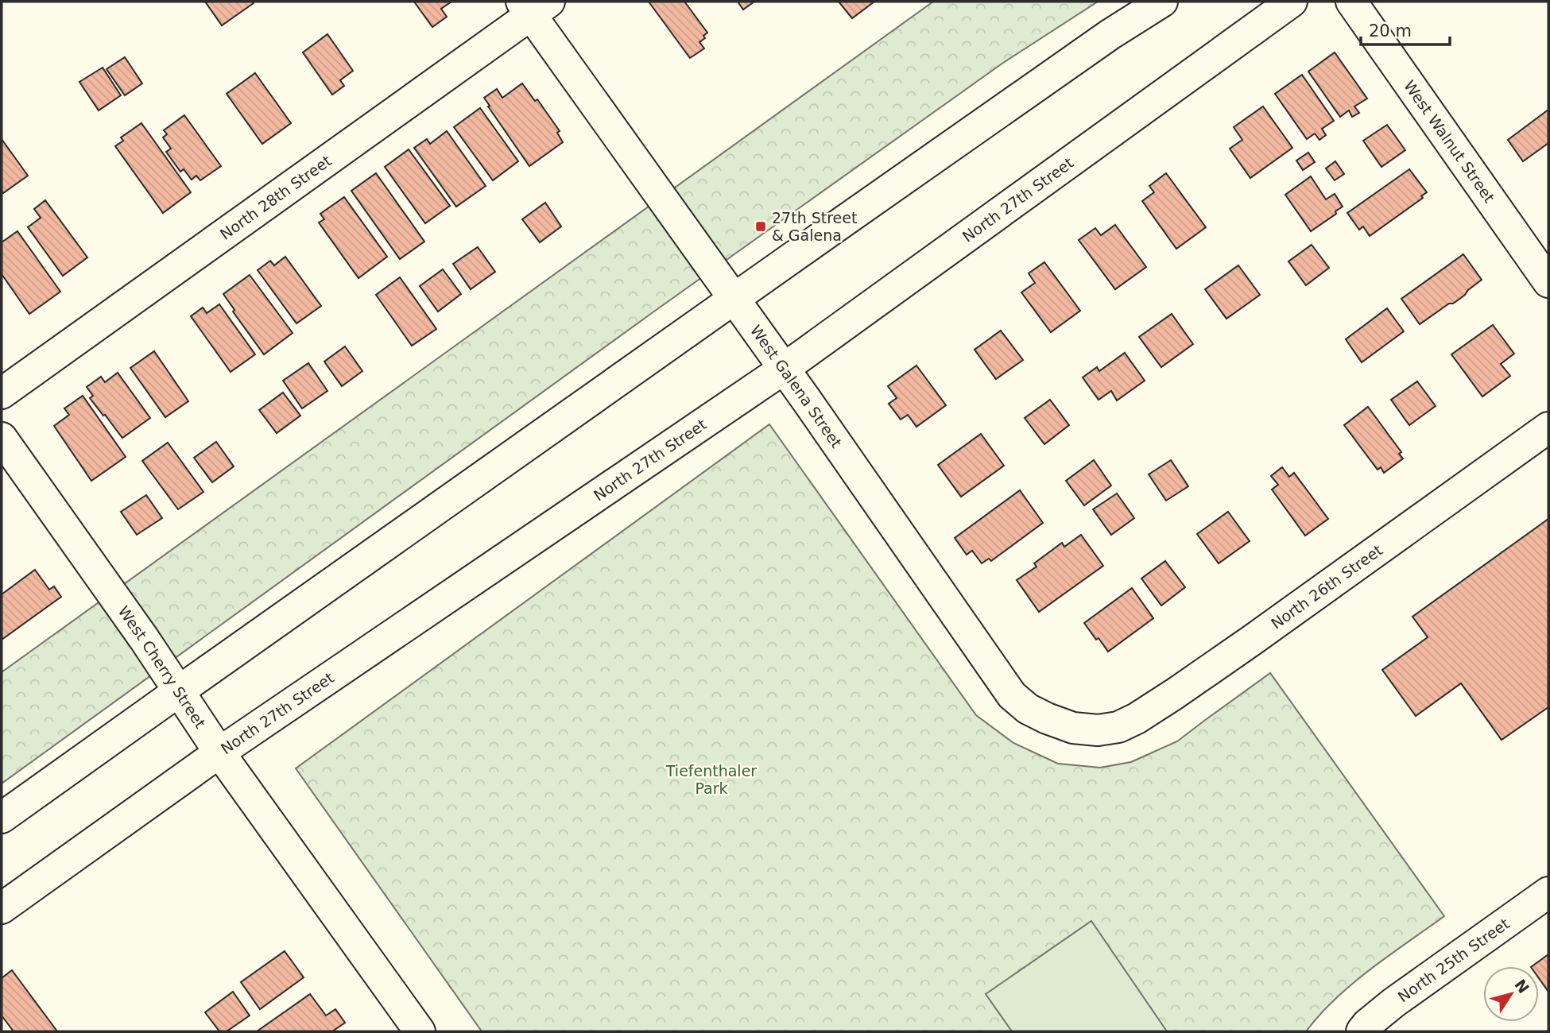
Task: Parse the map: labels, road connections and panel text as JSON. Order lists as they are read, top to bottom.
{
  "streets": {
    "street": [
      "West Walnut Street",
      "North 28th Street",
      "North 27th Street",
      "West Galena Street",
      "North 26th Street",
      "West Cherry Street",
      "North 25th Street"
    ]
  },
  "crossings": [
    ["North 28th Street", "West Galena Street"],
    ["North 27th Street", "West Galena Street"],
    ["North 27th Street", "West Cherry Street"],
    ["West Galena Street", "North 26th Street"]
  ],
  "parks": ["Tiefenthaler Park"],
  "places": {
    "transit": ["27th Street & Galena"]
  },
  "scale_bar": "20 m",
  "north": "top right"
}
